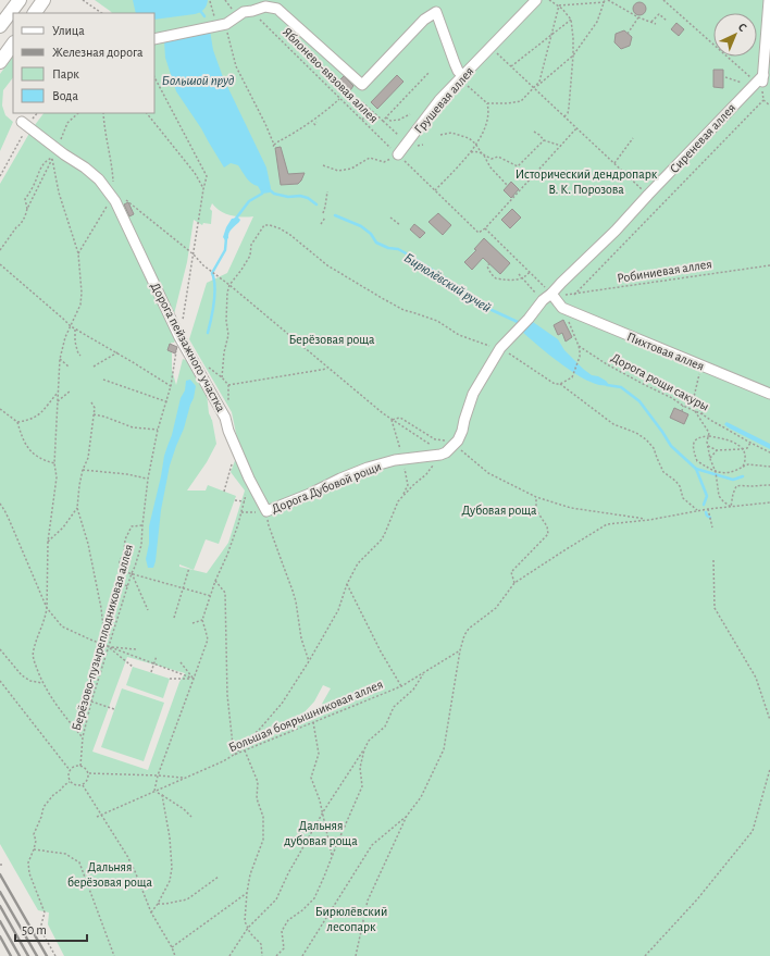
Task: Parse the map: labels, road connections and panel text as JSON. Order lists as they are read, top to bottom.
{
  "streets": {
    "lane": [
      "Грушевая аллея",
      "Сиреневая аллея",
      "Дорога пейзажного участка",
      "Пихтовая аллея",
      "Дорога Дубовой рощи"
    ],
    "path": [
      "Яблонево-вязовая аллея",
      "Робиниевая аллея",
      "Дорога рощи сакуры",
      "Берёзово-пузыреплодниковая аллея",
      "Большая боярышниковая аллея"
    ]
  },
  "crossings": [
    ["Яблонево-вязовая аллея", "Грушевая аллея"],
    ["Дорога пейзажного участка", "Дорога Дубовой рощи"],
    ["Дорога пейзажного участка", "Берёзово-пузыреплодниковая аллея"]
  ],
  "water": ["Большой пруд", "Бирюлёвский ручей"],
  "parks": [
    "Исторический дендропарк В. К. Порозова",
    "Берёзовая роща",
    "Дубовая роща",
    "Дальняя дубовая роща",
    "Дальняя берёзовая роща",
    "Бирюлёвский лесопарк"
  ],
  "legend": [
    "Улица",
    "Железная дорога",
    "Парк",
    "Вода"
  ],
  "scale_bar": "50 m",
  "north": "top right"
}
